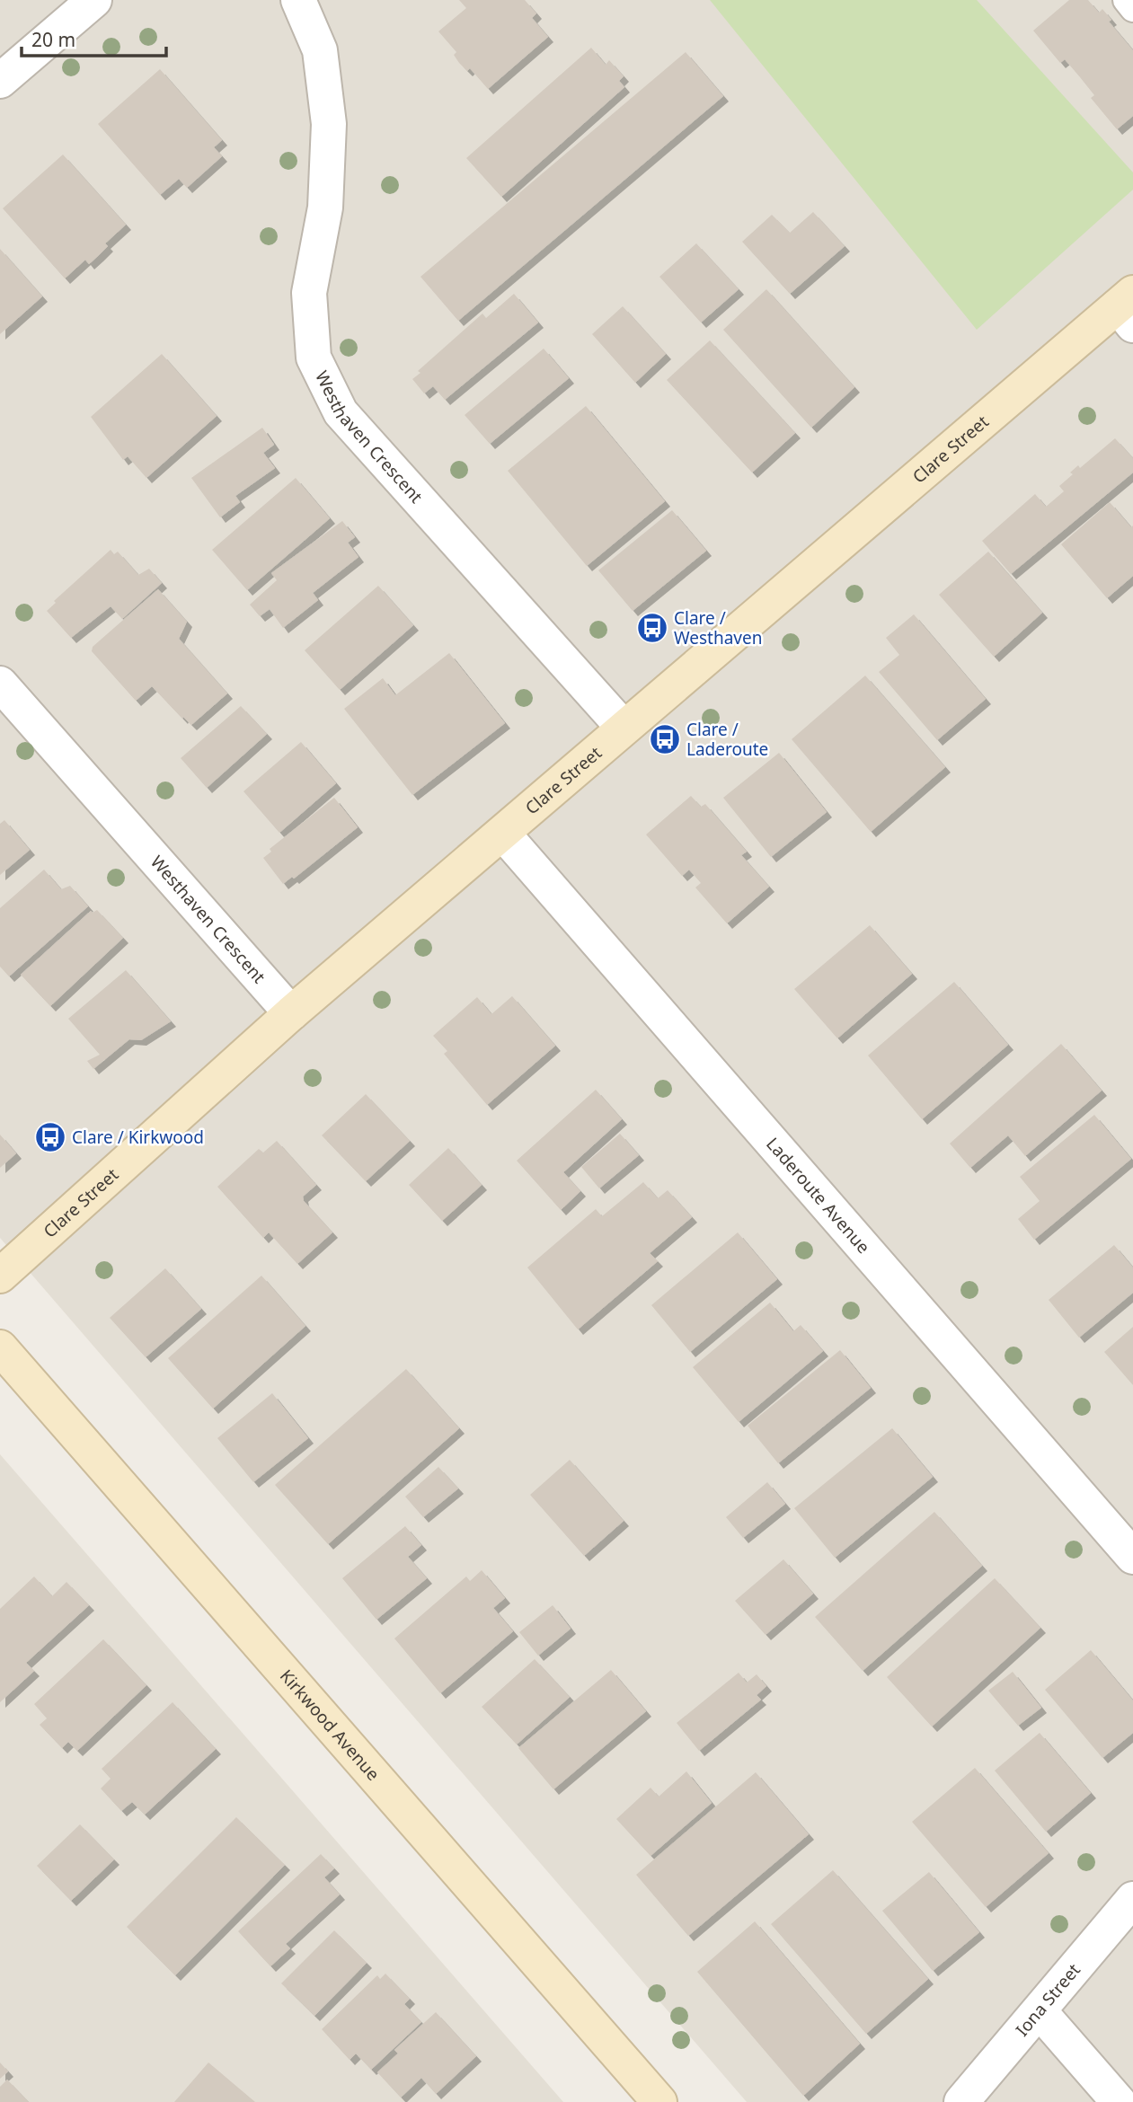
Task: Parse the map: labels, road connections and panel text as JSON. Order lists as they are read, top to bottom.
{
  "streets": {
    "street": [
      "Westhaven Crescent",
      "Clare Street",
      "Laderoute Avenue",
      "Kirkwood Avenue",
      "Iona Street"
    ]
  },
  "crossings": [
    ["Westhaven Crescent", "Clare Street"],
    ["Clare Street", "Laderoute Avenue"]
  ],
  "places": {
    "bus stop": ["Clare / Westhaven", "Clare / Laderoute", "Clare / Kirkwood"]
  },
  "scale_bar": "20 m"
}
